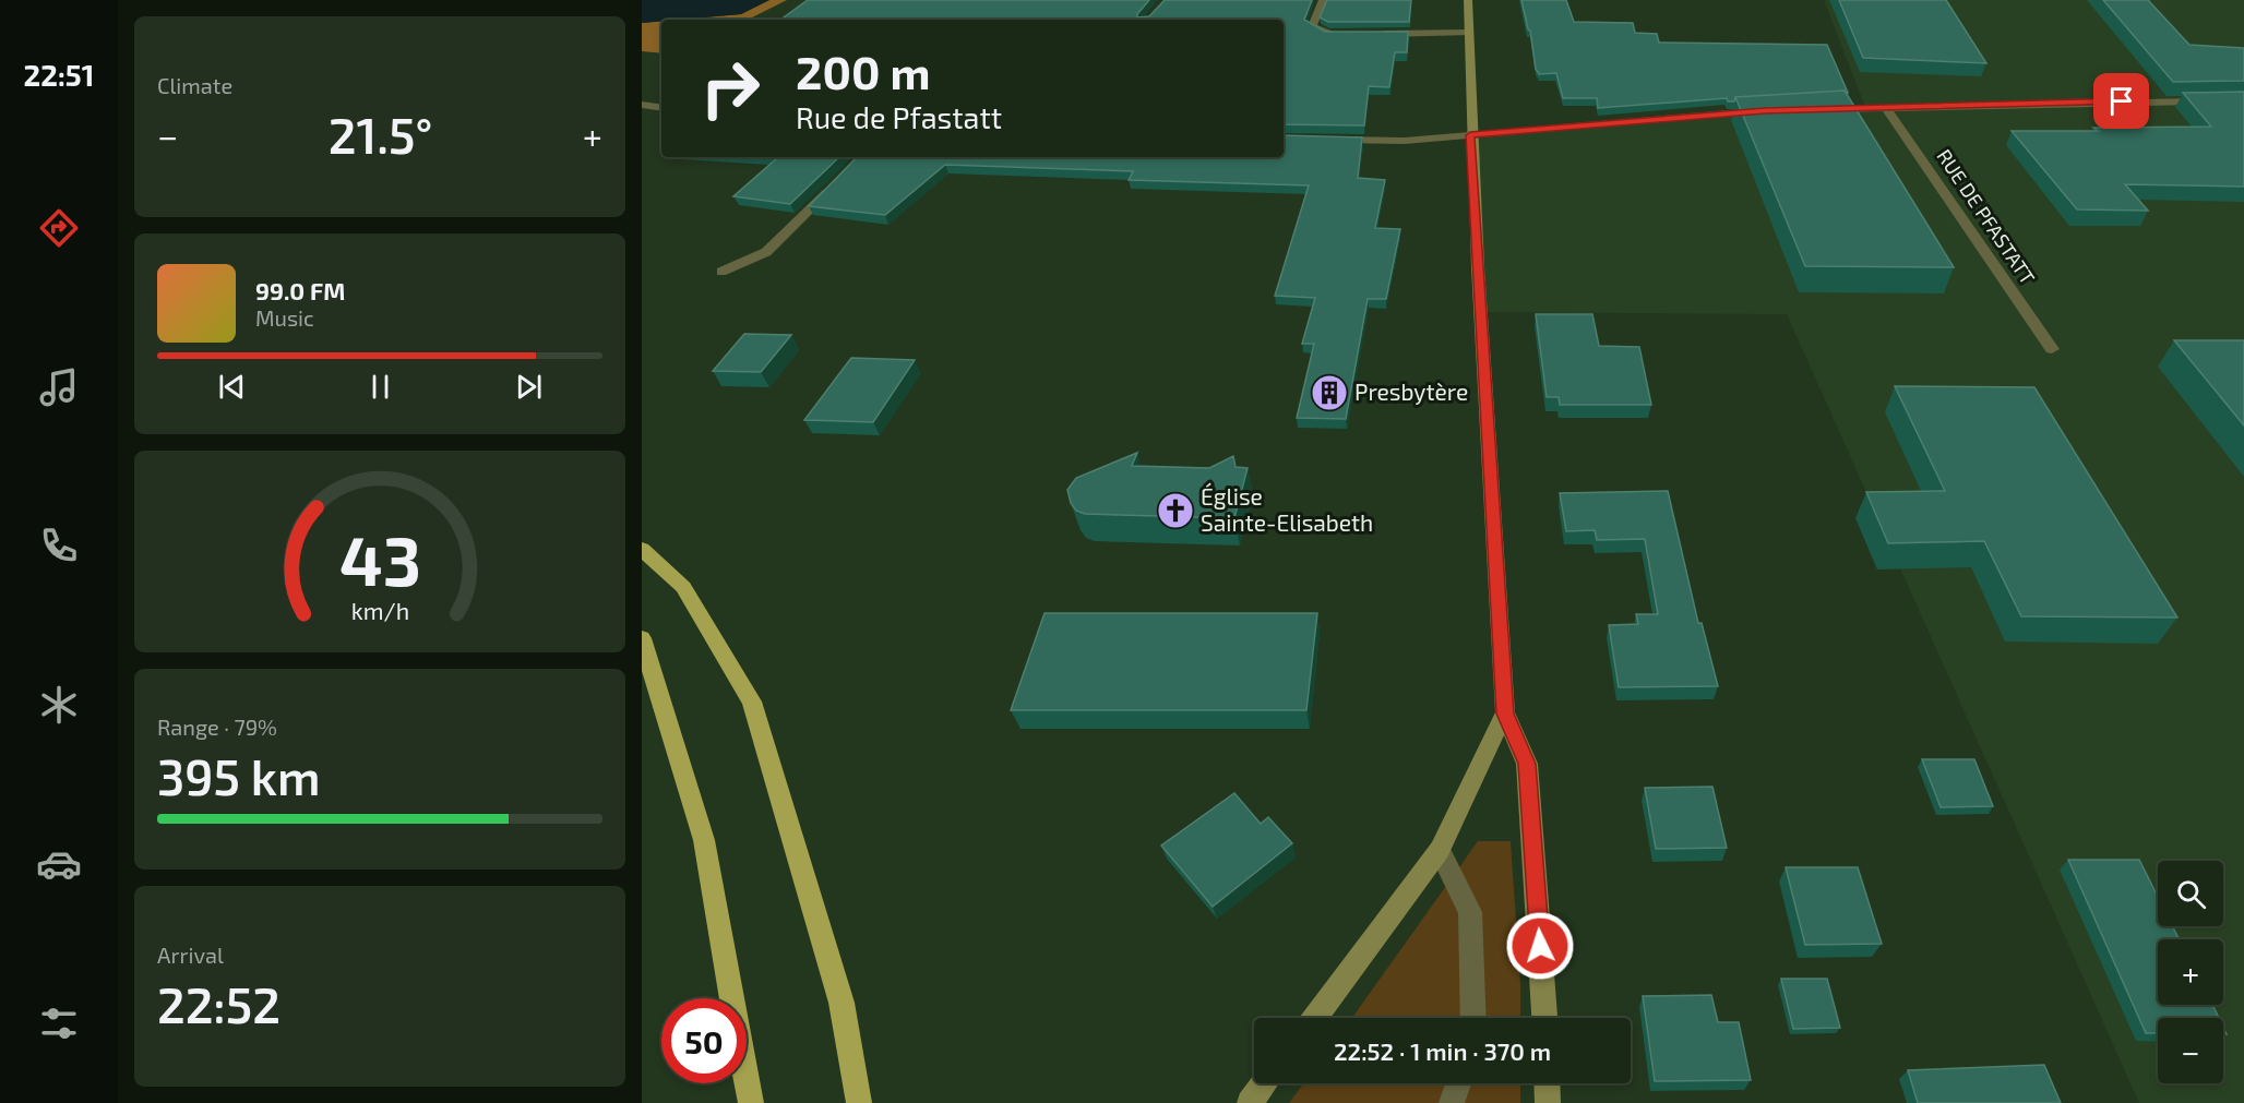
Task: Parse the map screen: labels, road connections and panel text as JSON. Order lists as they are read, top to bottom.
{
  "streets": {
    "street": ["RUE DE PFASTATT"]
  },
  "places": {
    "building": ["Presbytère"],
    "church": ["Église Sainte-Elisabeth"]
  },
  "page": {
    "tabs": "22:51",
    "tile": [
      "Climate",
      ["Range · 79%", "395 km"],
      ["Arrival", "22:52"]
    ],
    "turn": ["200 m", "Rue de Pfastatt"],
    "heat": ["−", "21.5°", "+"],
    "song": ["99.0 FM", "Music"],
    "map_buttons": ["+", "−"],
    "limit": "50",
    "trip": "22:52 · 1 min · 370 m",
    "gauge": ["43", "km/h"]
  }
}
